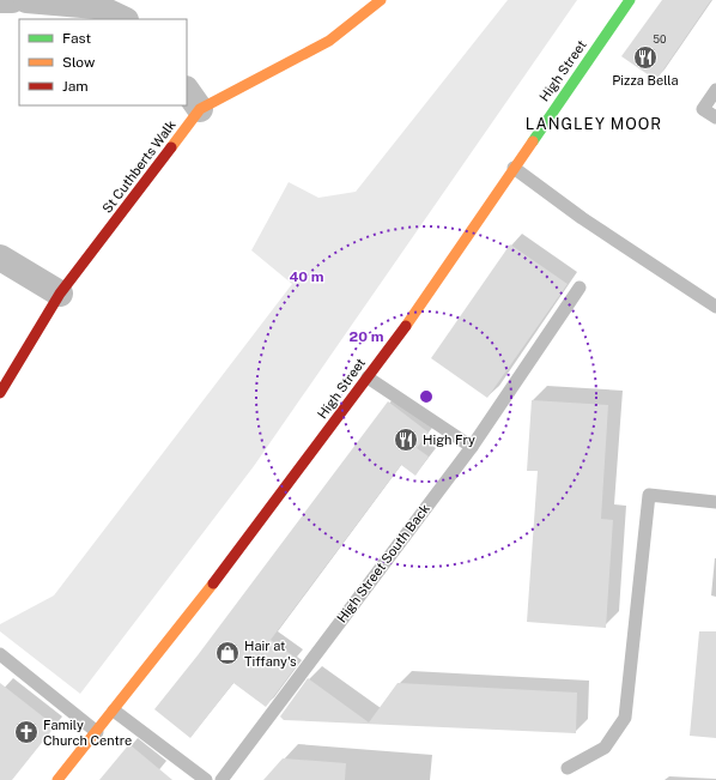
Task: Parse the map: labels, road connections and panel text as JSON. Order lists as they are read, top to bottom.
{
  "streets": {
    "main road": ["High Street", "St Cuthberts Walk"],
    "lane": ["High Street South Back"]
  },
  "districts": ["LANGLEY MOOR"],
  "places": {
    "restaurant": ["Pizza Bella", "High Fry"],
    "shop": ["Hair at Tiffany's"],
    "church": ["Family Church Centre"]
  },
  "house_numbers": ["50"],
  "legend": ["Fast", "Slow", "Jam"],
  "rings": ["40 m", "20 m"]
}
